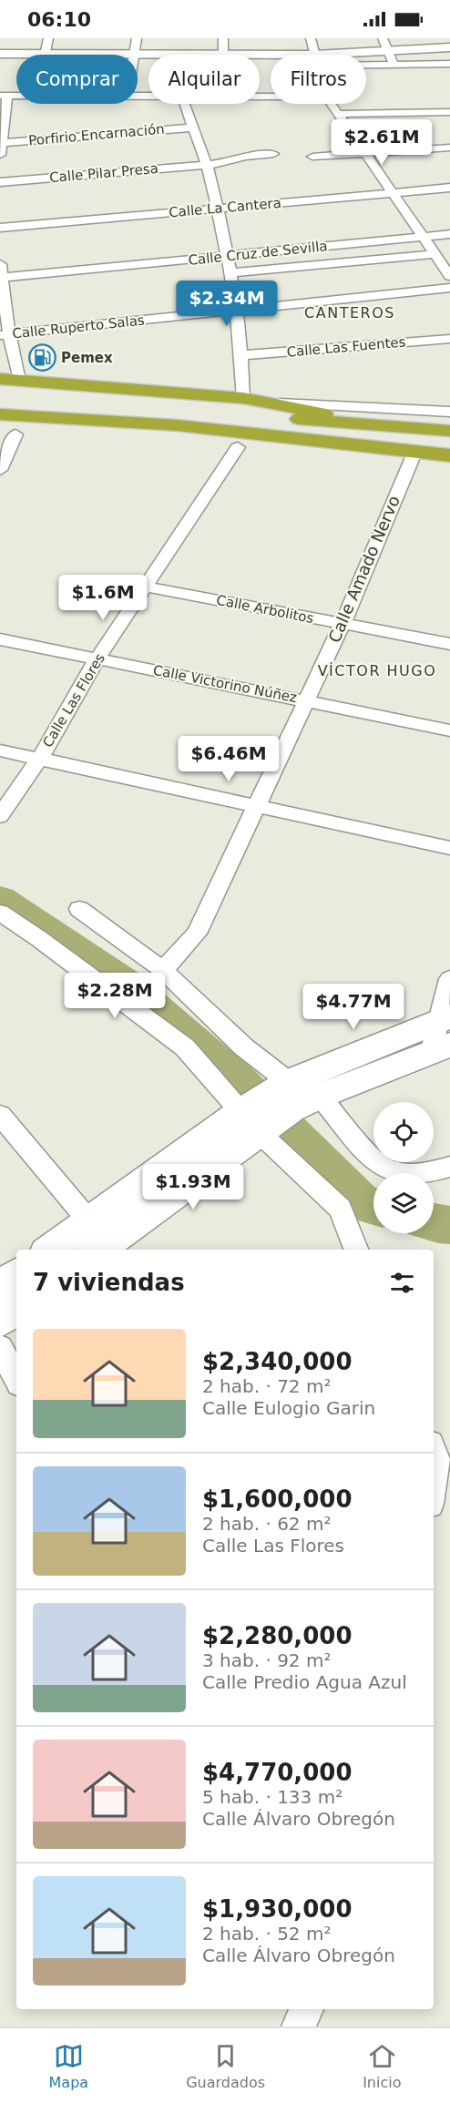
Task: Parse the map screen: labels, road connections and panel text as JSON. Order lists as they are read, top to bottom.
{
  "streets": {
    "street": [
      "Porfirio Encarnación",
      "Calle Pilar Presa",
      "Calle La Cantera",
      "Calle Cruz de Sevilla",
      "Calle Ruperto Salas",
      "Calle Las Fuentes",
      "Calle Amado Nervo",
      "Calle Arbolitos",
      "Calle Victorino Núñez",
      "Calle Las Flores"
    ]
  },
  "crossings": [
    ["Calle Amado Nervo", "Calle Arbolitos"],
    ["Calle Amado Nervo", "Calle Victorino Núñez"],
    ["Calle Arbolitos", "Calle Las Flores"],
    ["Calle Victorino Núñez", "Calle Las Flores"]
  ],
  "districts": ["CANTEROS", "VÍCTOR HUGO"],
  "places": {
    "fuel station": ["Pemex"]
  },
  "page": {
    "status": "06:10",
    "chip": ["Comprar", "Alquilar", "Filtros"],
    "price": [
      "$2.61M",
      "$2.34M",
      "$1.6M",
      "$6.46M",
      "$2.28M",
      "$4.77M",
      "$1.93M"
    ],
    "heading": "7 viviendas",
    "list": [
      {
        "name": "$2,340,000",
        "note": "2 hab. · 72 m² · Calle Eulogio Garin"
      },
      {
        "name": "$1,600,000",
        "note": "2 hab. · 62 m² · Calle Las Flores"
      },
      {
        "name": "$2,280,000",
        "note": "3 hab. · 92 m² · Calle Predio Agua Azul"
      },
      {
        "name": "$4,770,000",
        "note": "5 hab. · 133 m² · Calle Álvaro Obregón"
      },
      {
        "name": "$1,930,000",
        "note": "2 hab. · 52 m² · Calle Álvaro Obregón"
      }
    ],
    "tabs": ["Mapa", "Guardados", "Inicio"]
  }
}
